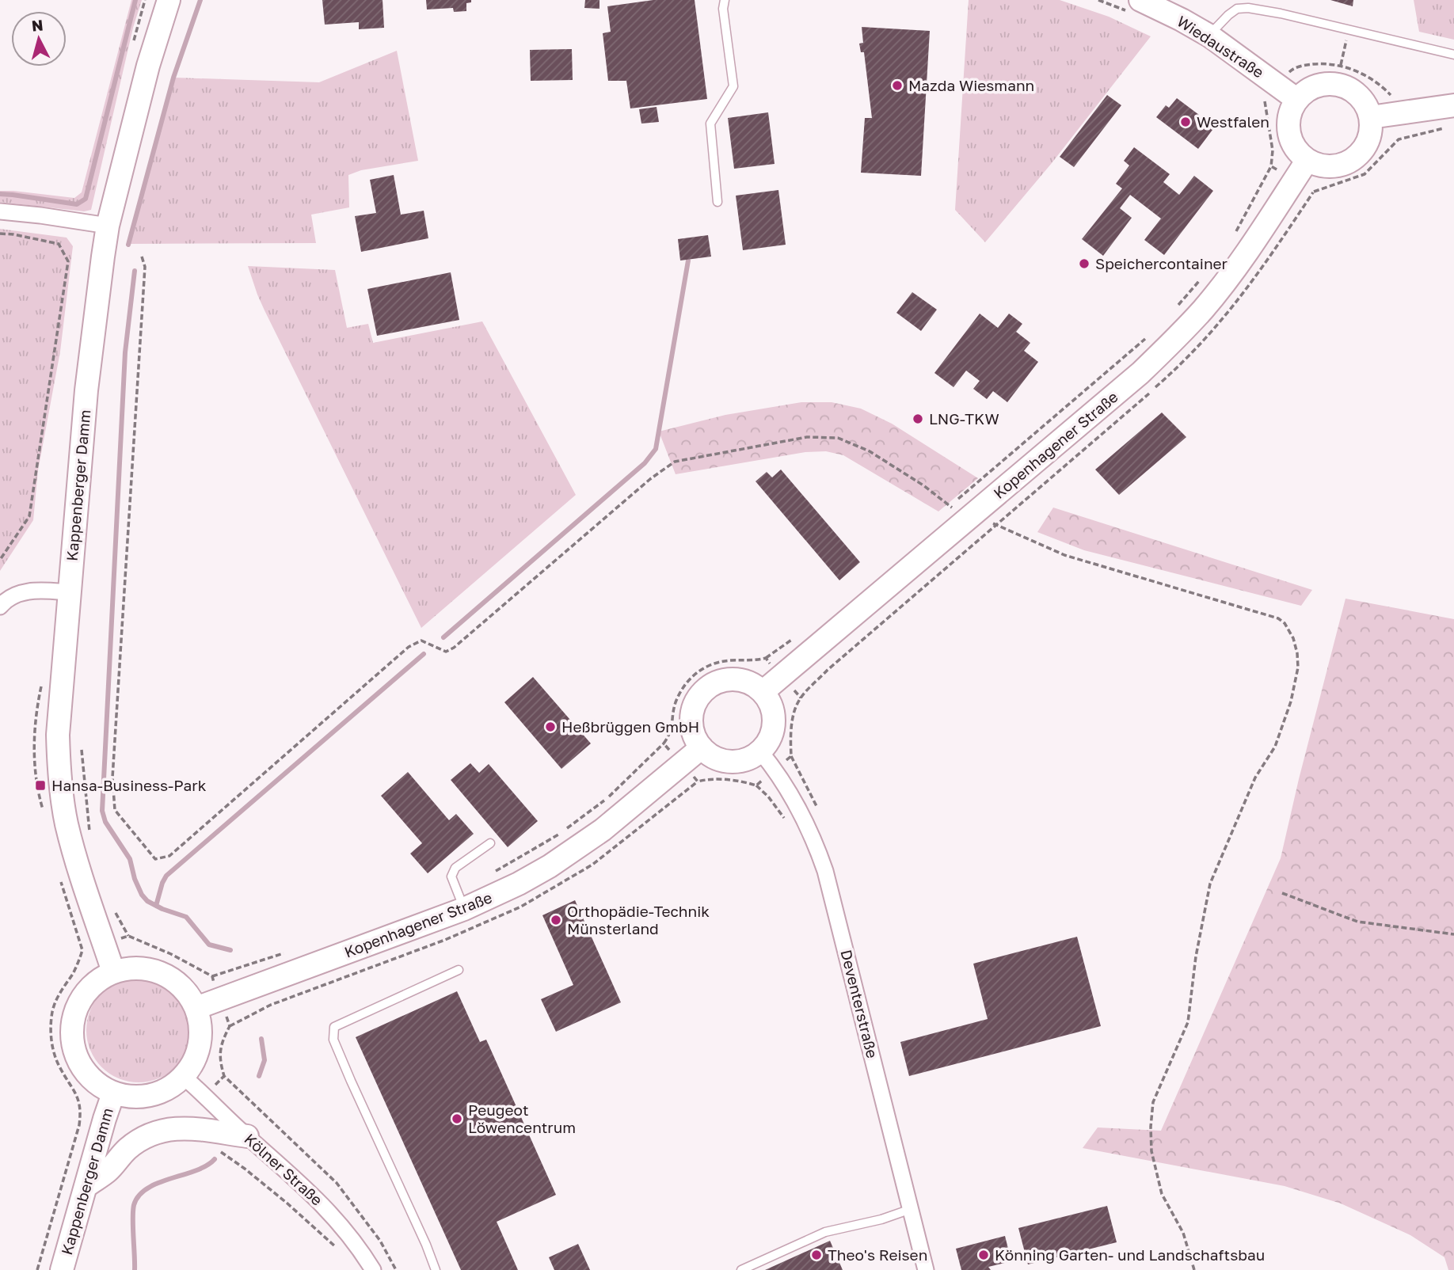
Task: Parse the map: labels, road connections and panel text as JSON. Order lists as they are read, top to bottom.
{
  "streets": {
    "main road": ["Wiedaustraße", "Kopenhagener Straße", "Kappenberger Damm"],
    "street": ["Deventerstraße", "Kölner Straße"]
  },
  "crossings": [
    ["Wiedaustraße", "Kopenhagener Straße"],
    ["Kopenhagener Straße", "Kappenberger Damm"],
    ["Kopenhagener Straße", "Deventerstraße"],
    ["Kopenhagener Straße", "Kölner Straße"],
    ["Kappenberger Damm", "Kölner Straße"]
  ],
  "places": {
    "other": [
      "Mazda Wiesmann",
      "Westfalen",
      "Speichercontainer",
      "LNG-TKW",
      "Heßbrüggen GmbH",
      "Orthopädie-Technik Münsterland",
      "Peugeot Löwencentrum",
      "Theo's Reisen",
      "Könning Garten- und Landschaftsbau"
    ],
    "transit": ["Hansa-Business-Park"]
  },
  "north": "top"
}
